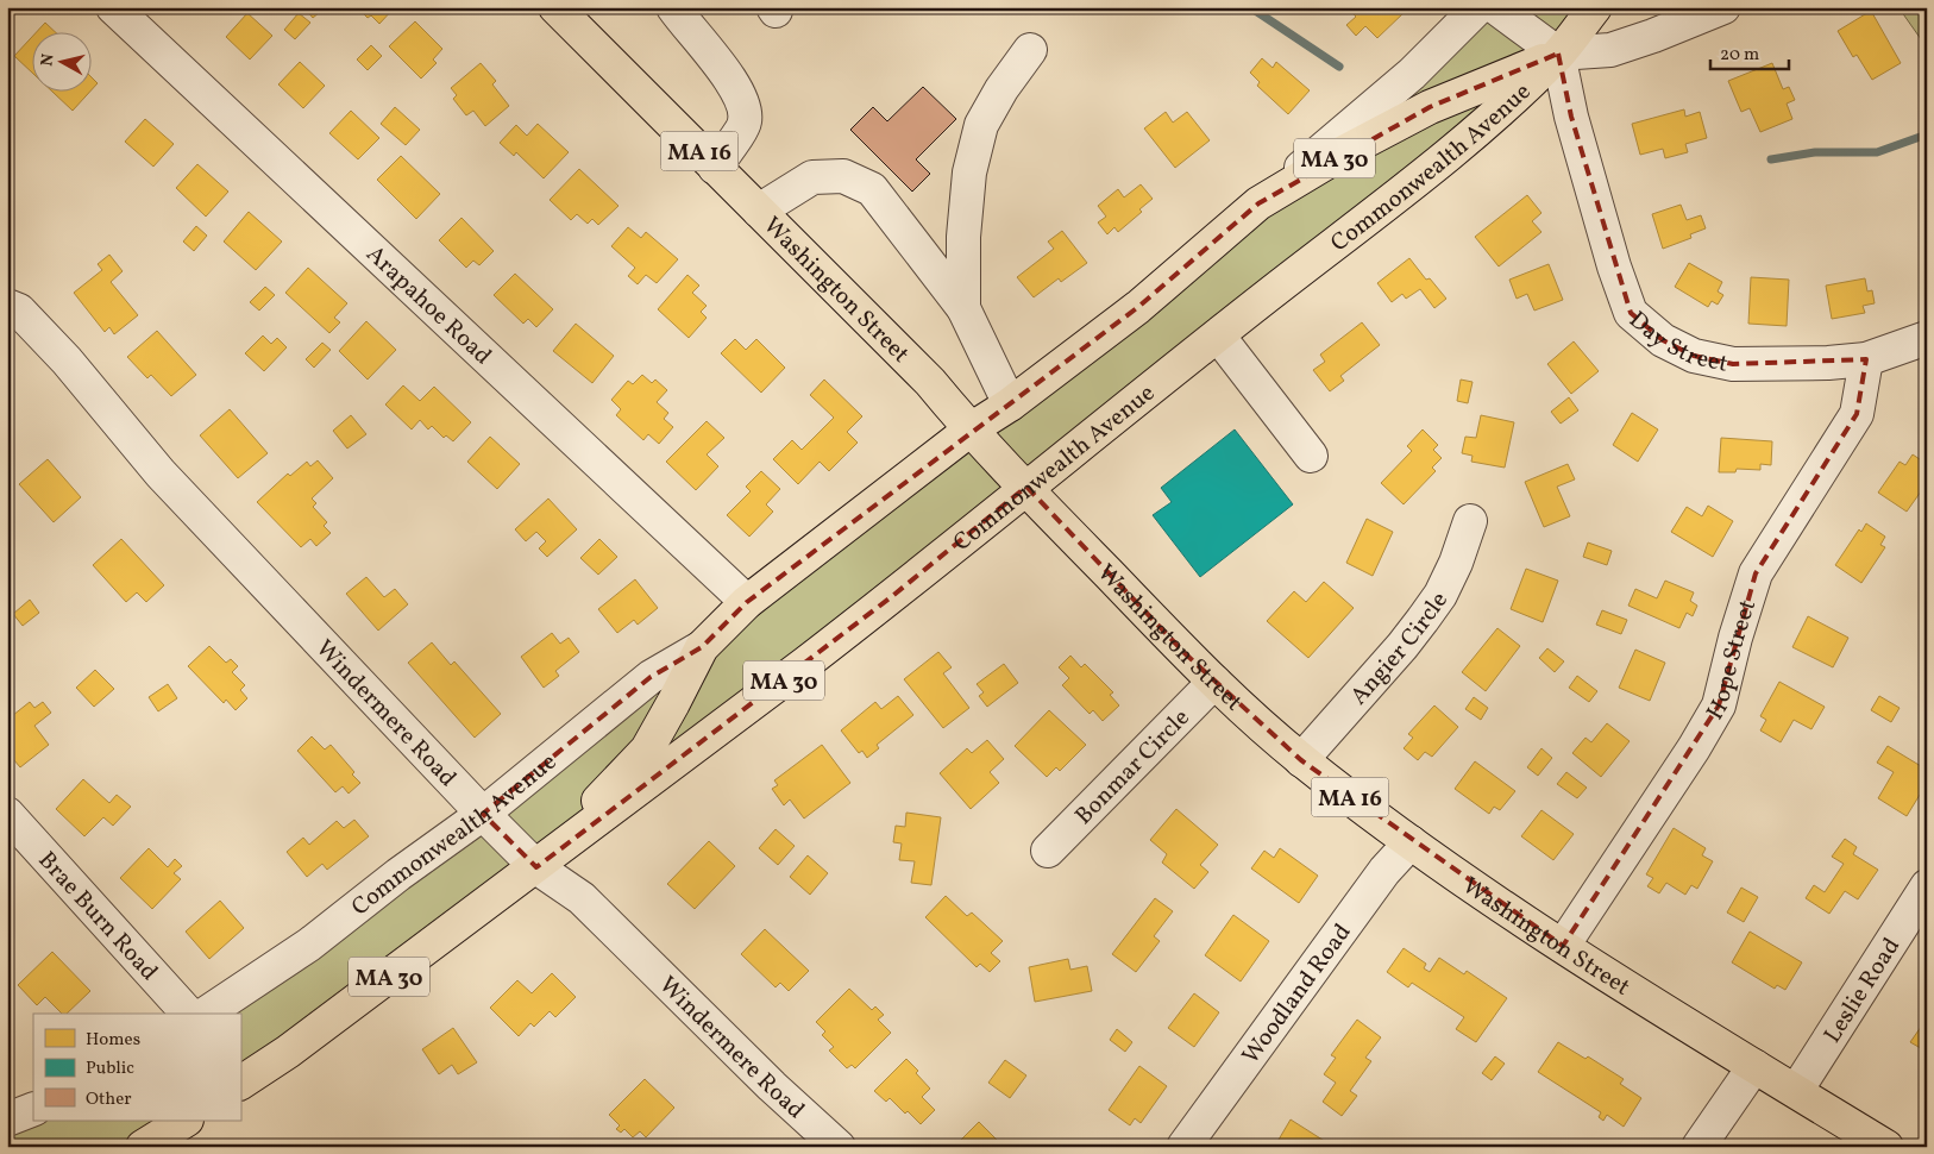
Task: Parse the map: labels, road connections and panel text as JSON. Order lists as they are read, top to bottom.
{
  "streets": {
    "main road": [
      "MA 16",
      "MA 30",
      "Commonwealth Avenue",
      "Washington Street"
    ],
    "street": [
      "Arapahoe Road",
      "Day Street",
      "Angier Circle",
      "Hope Street",
      "Windermere Road",
      "Bonmar Circle",
      "Brae Burn Road",
      "Leslie Road",
      "Woodland Road"
    ]
  },
  "crossings": [
    ["Commonwealth Avenue", "Washington Street"],
    ["Commonwealth Avenue", "Arapahoe Road"],
    ["Commonwealth Avenue", "Day Street"],
    ["Commonwealth Avenue", "Windermere Road"],
    ["Washington Street", "Angier Circle"],
    ["Washington Street", "Hope Street"],
    ["Washington Street", "Bonmar Circle"],
    ["Washington Street", "Leslie Road"],
    ["Washington Street", "Woodland Road"],
    ["Day Street", "Hope Street"]
  ],
  "legend": ["Homes", "Public", "Other"],
  "scale_bar": "20 m",
  "north": "left"
}
